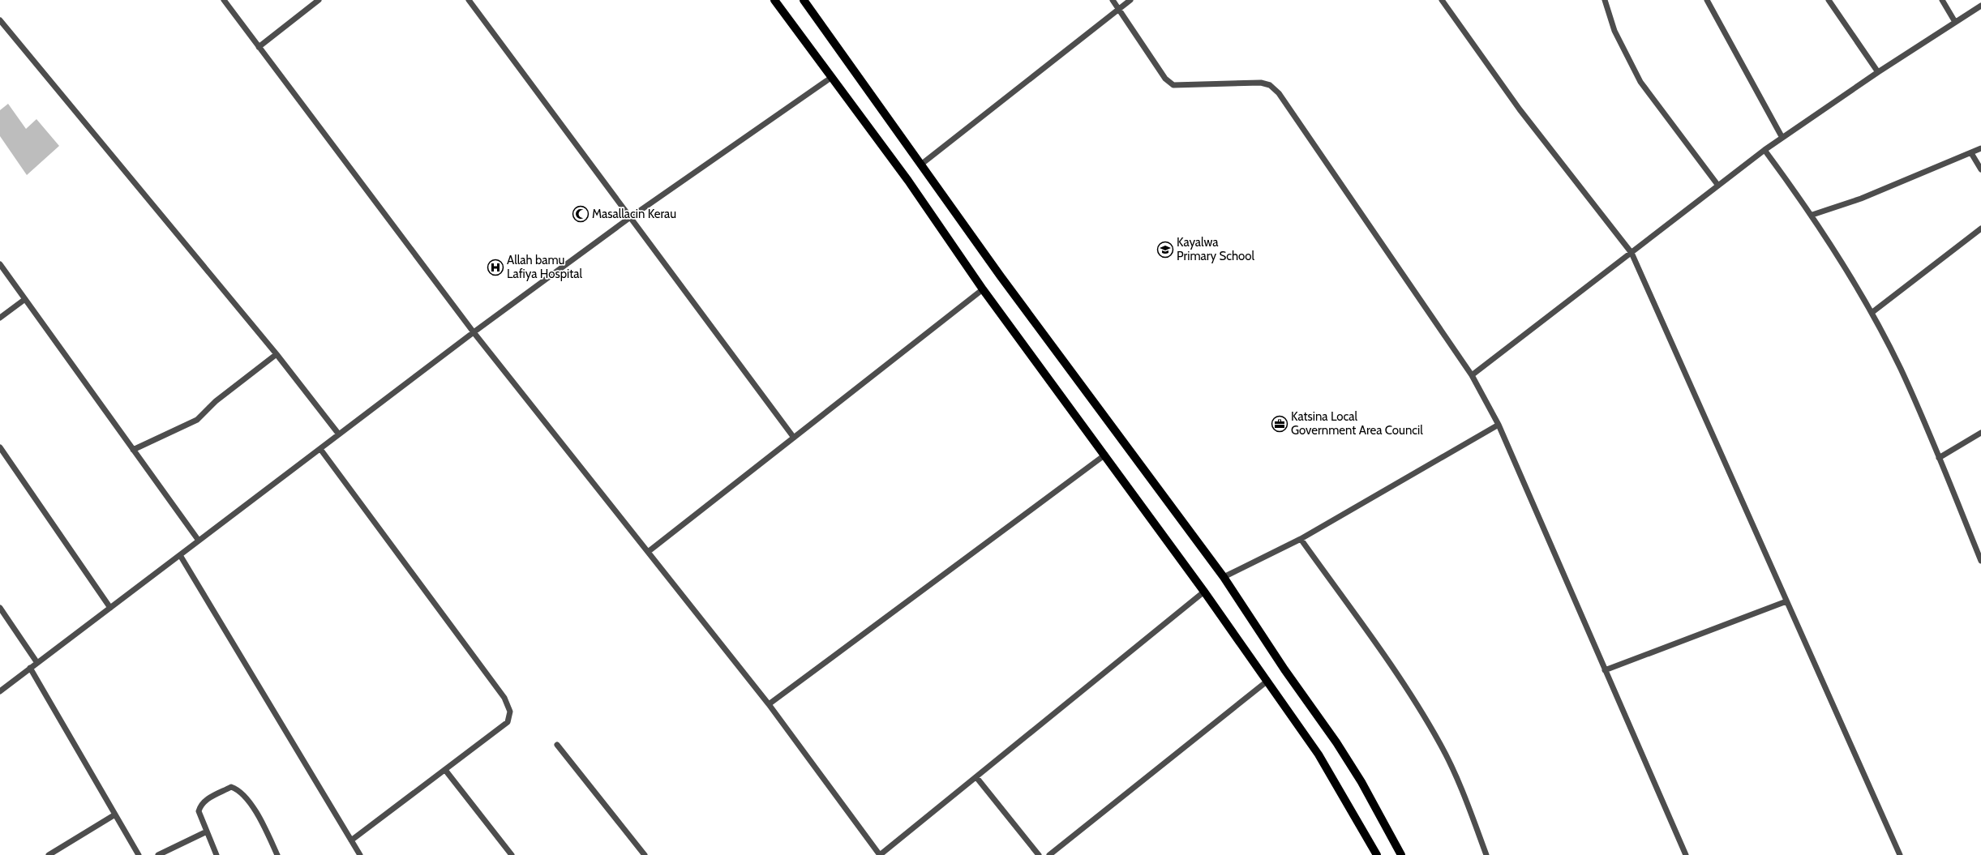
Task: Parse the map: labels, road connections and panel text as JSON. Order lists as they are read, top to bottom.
{
  "places": {
    "mosque": ["Masallacin Kerau"],
    "school or university": ["Kayalwa Primary School"],
    "hospital": ["Allah bamu Lafiya Hospital"],
    "office": ["Katsina Local Government Area Council"]
  }
}
